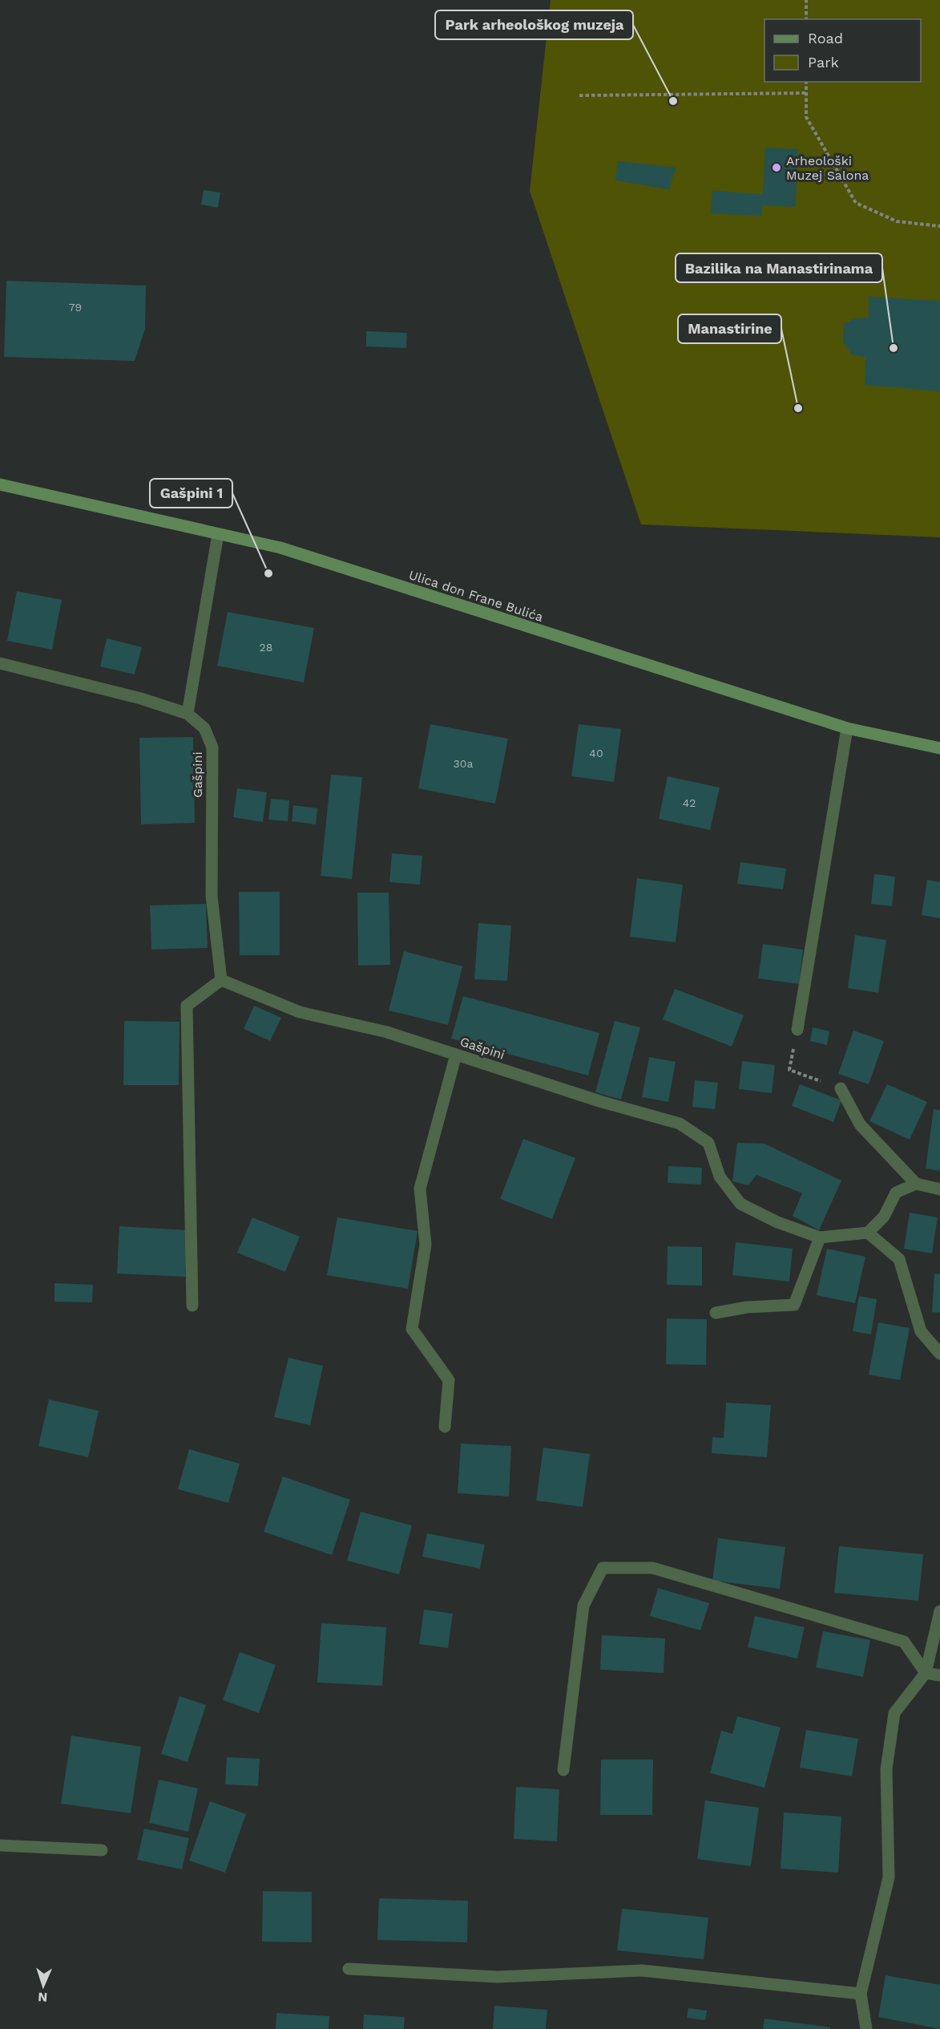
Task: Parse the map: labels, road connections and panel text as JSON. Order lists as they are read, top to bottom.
{
  "streets": {
    "street": ["Ulica don Frane Bulića", "Gašpini"]
  },
  "places": [
    "Park arheološkog muzeja",
    "Arheološki Muzej Salona",
    "Bazilika na Manastirinama",
    "Manastirine",
    "Gašpini 1"
  ],
  "house_numbers": [
    "79",
    "28",
    "40",
    "30a",
    "42"
  ],
  "legend": ["Road", "Park"],
  "north": "bottom"
}
